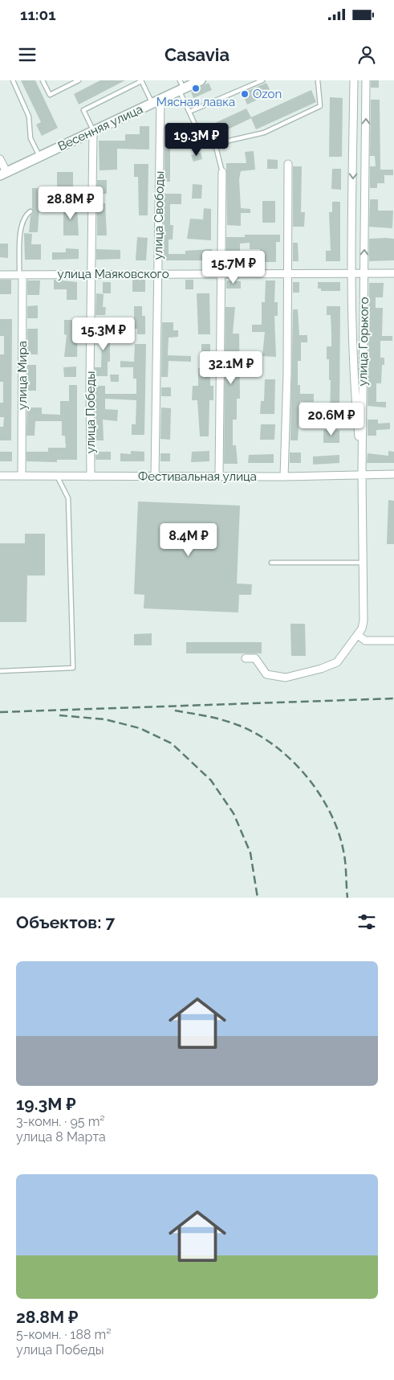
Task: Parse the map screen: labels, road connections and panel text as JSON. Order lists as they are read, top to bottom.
{
  "streets": {
    "street": [
      "Весенняя улица",
      "улица Свободы",
      "улица Маяковского",
      "улица Горького",
      "улица Мира",
      "улица Победы",
      "Фестивальная улица"
    ]
  },
  "crossings": [
    ["Весенняя улица", "улица Свободы"],
    ["Весенняя улица", "улица Победы"],
    ["улица Свободы", "улица Маяковского"],
    ["улица Свободы", "Фестивальная улица"],
    ["улица Маяковского", "улица Горького"],
    ["улица Маяковского", "улица Мира"],
    ["улица Маяковского", "улица Победы"],
    ["улица Горького", "Фестивальная улица"],
    ["улица Мира", "Фестивальная улица"],
    ["улица Победы", "Фестивальная улица"]
  ],
  "places": ["Мясная лавка", "Ozon"],
  "page": {
    "status": "11:01",
    "header": "Casavia",
    "price": [
      "19.3M ₽",
      "28.8M ₽",
      "15.7M ₽",
      "15.3M ₽",
      "32.1M ₽",
      "20.6M ₽",
      "8.4M ₽"
    ],
    "heading": "Объектов: 7",
    "list": [
      {
        "name": "19.3M ₽",
        "note": "3-комн. · 95 m² · улица 8 Марта"
      },
      {
        "name": "28.8M ₽",
        "note": "5-комн. · 188 m² · улица Победы"
      }
    ]
  }
}
